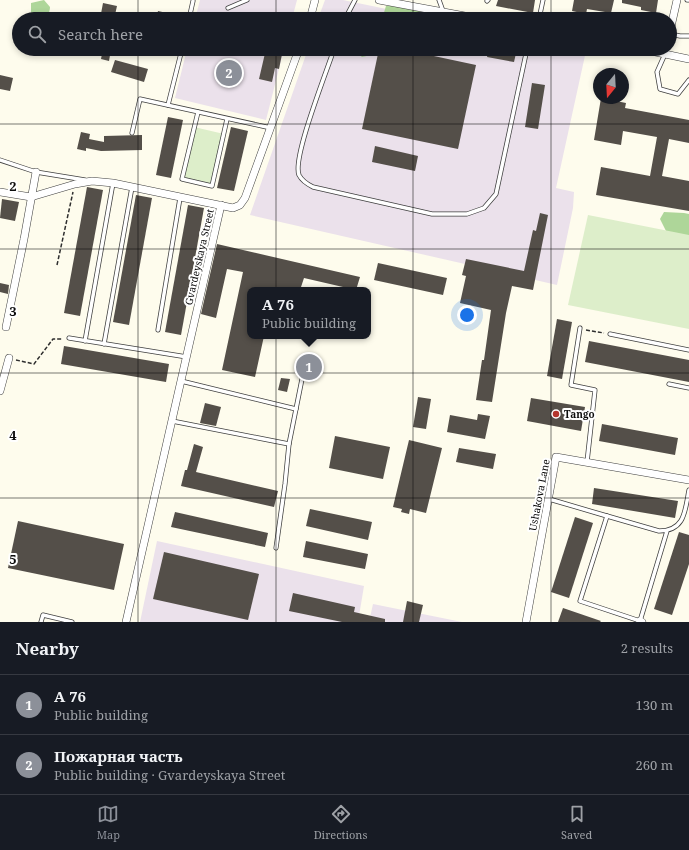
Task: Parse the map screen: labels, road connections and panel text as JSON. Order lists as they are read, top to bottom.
{
  "streets": {
    "street": ["Gvardeyskaya Street", "Ushakova Lane"]
  },
  "places": ["Tango"],
  "north": "bottom",
  "page": {
    "search": "Search here",
    "pins": ["2", "1"],
    "popup": ["А 76", "Public building"],
    "heading": ["Nearby", "2 results"],
    "list": [
      {
        "mark": "1",
        "name": "А 76",
        "note": "Public building",
        "value": "130 m"
      },
      {
        "mark": "2",
        "name": "Пожарная часть",
        "note": "Public building · Gvardeyskaya Street",
        "value": "260 m"
      }
    ],
    "nav": ["Map", "Directions", "Saved"]
  },
  "grid": {
    "rows": [
      "2",
      "3",
      "4",
      "5"
    ]
  }
}
